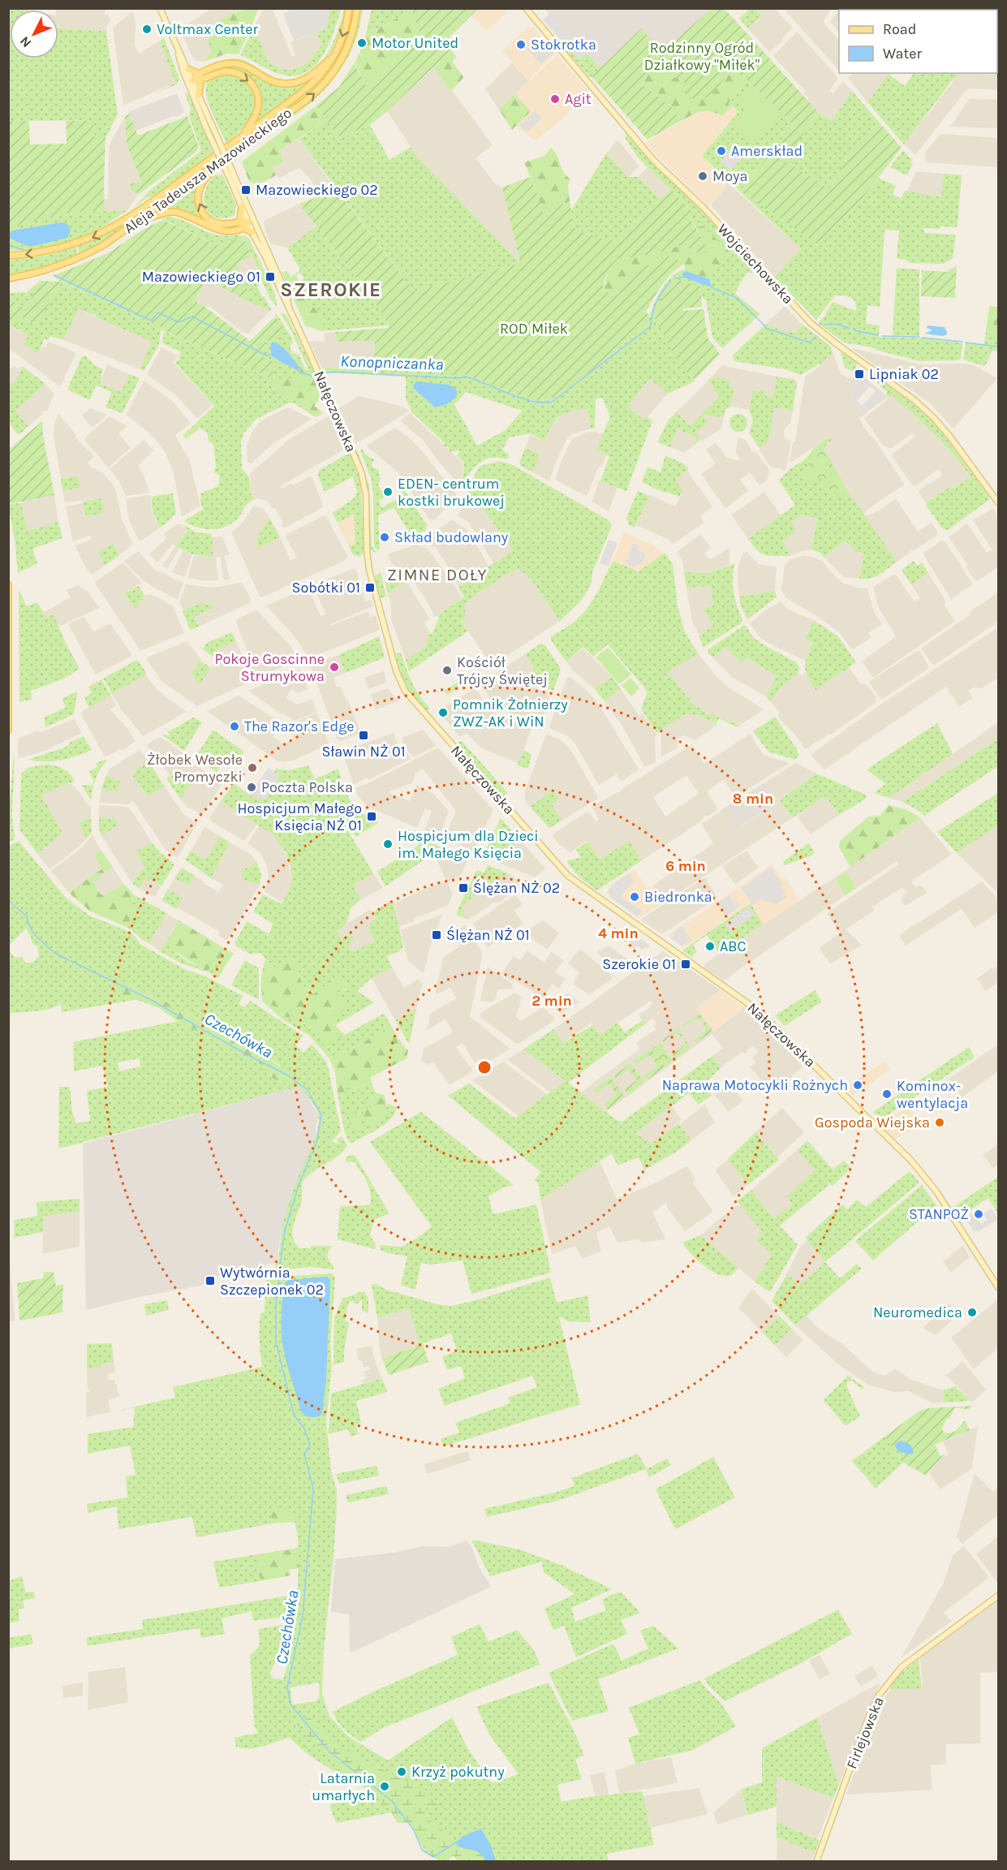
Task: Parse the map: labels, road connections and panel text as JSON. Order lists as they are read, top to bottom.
{
  "streets": {
    "main road": [
      "Aleja Tadeusza Mazowieckiego",
      "Wojciechowska",
      "Nałęczowska",
      "Firlejowska"
    ]
  },
  "districts": ["SZEROKIE", "ZIMNE DOŁY"],
  "water": ["Konopniczanka", "Czechówka"],
  "parks": ["Rodzinny Ogród Działkowy \"Miłek\"", "ROD Miłek"],
  "places": {
    "other": [
      "Voltmax Center",
      "Motor United",
      "Stokrotka",
      "Agit",
      "Amerskład",
      "Moya",
      "EDEN- centrum kostki brukowej",
      "Skład budowlany",
      "Pokoje Goscinne Strumykowa",
      "Kościół Trójcy Świętej",
      "Pomnik Żołnierzy ZWZ-AK i WiN",
      "The Razor's Edge",
      "Żłobek Wesołe Promyczki",
      "Poczta Polska",
      "Hospicjum dla Dzieci im. Małego Księcia",
      "Biedronka",
      "ABC",
      "Naprawa Motocykli Rożnych",
      "Kominox- wentylacja",
      "Gospoda Wiejska",
      "STANPOŻ",
      "Neuromedica",
      "Krzyż pokutny",
      "Latarnia umarłych"
    ],
    "transit": [
      "Mazowieckiego 02",
      "Mazowieckiego 01",
      "Lipniak 02",
      "Sobótki 01",
      "Sławin NŻ 01",
      "Hospicjum Małego Księcia NŻ 01",
      "Ślężan NŻ 02",
      "Ślężan NŻ 01",
      "Szerokie 01",
      "Wytwórnia Szczepionek 02"
    ]
  },
  "legend": ["Road", "Water"],
  "north": "bottom left",
  "rings": [
    "8 min",
    "6 min",
    "4 min",
    "2 min"
  ]
}
